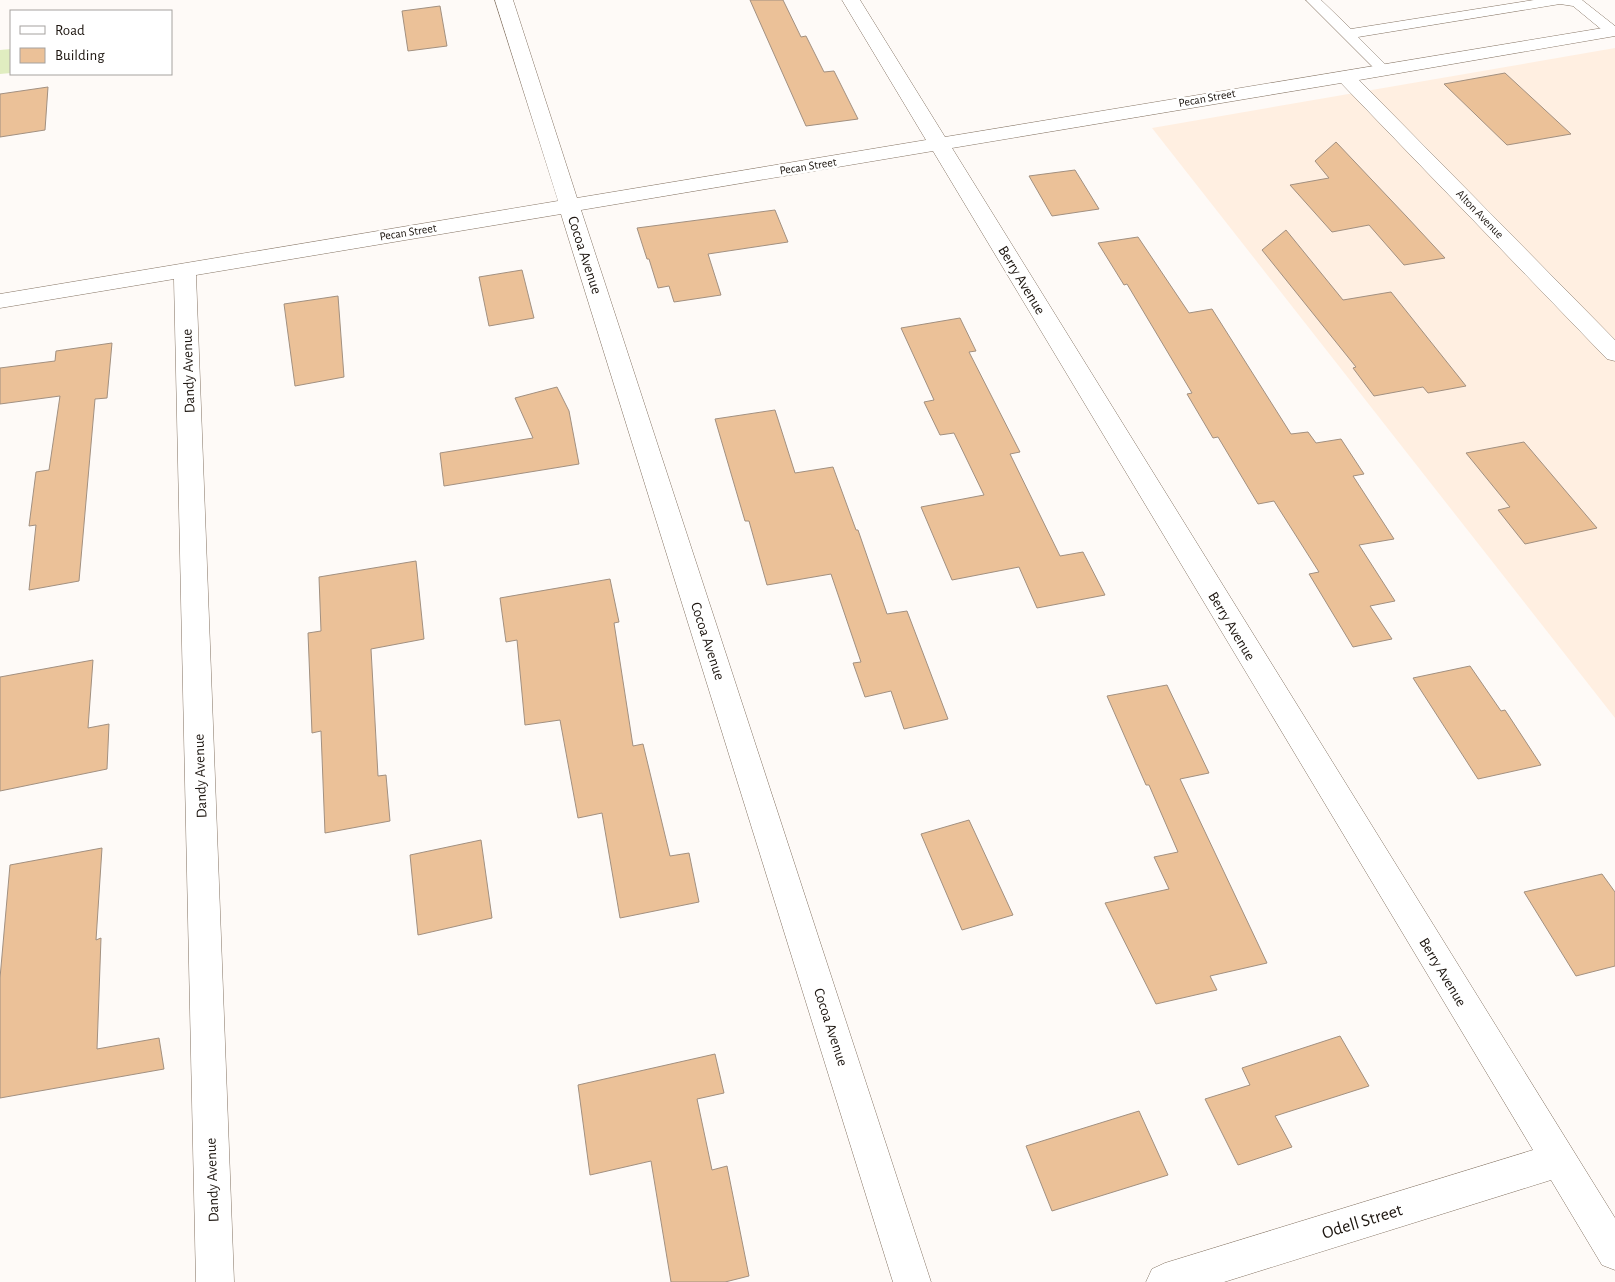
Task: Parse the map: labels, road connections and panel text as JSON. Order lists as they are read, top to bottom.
{
  "streets": {
    "street": [
      "Pecan Street",
      "Alton Avenue",
      "Cocoa Avenue",
      "Berry Avenue",
      "Dandy Avenue",
      "Odell Street"
    ]
  },
  "crossings": [
    ["Pecan Street", "Alton Avenue"],
    ["Pecan Street", "Cocoa Avenue"],
    ["Pecan Street", "Berry Avenue"],
    ["Pecan Street", "Dandy Avenue"],
    ["Berry Avenue", "Odell Street"]
  ],
  "legend": ["Road", "Building"]
}
